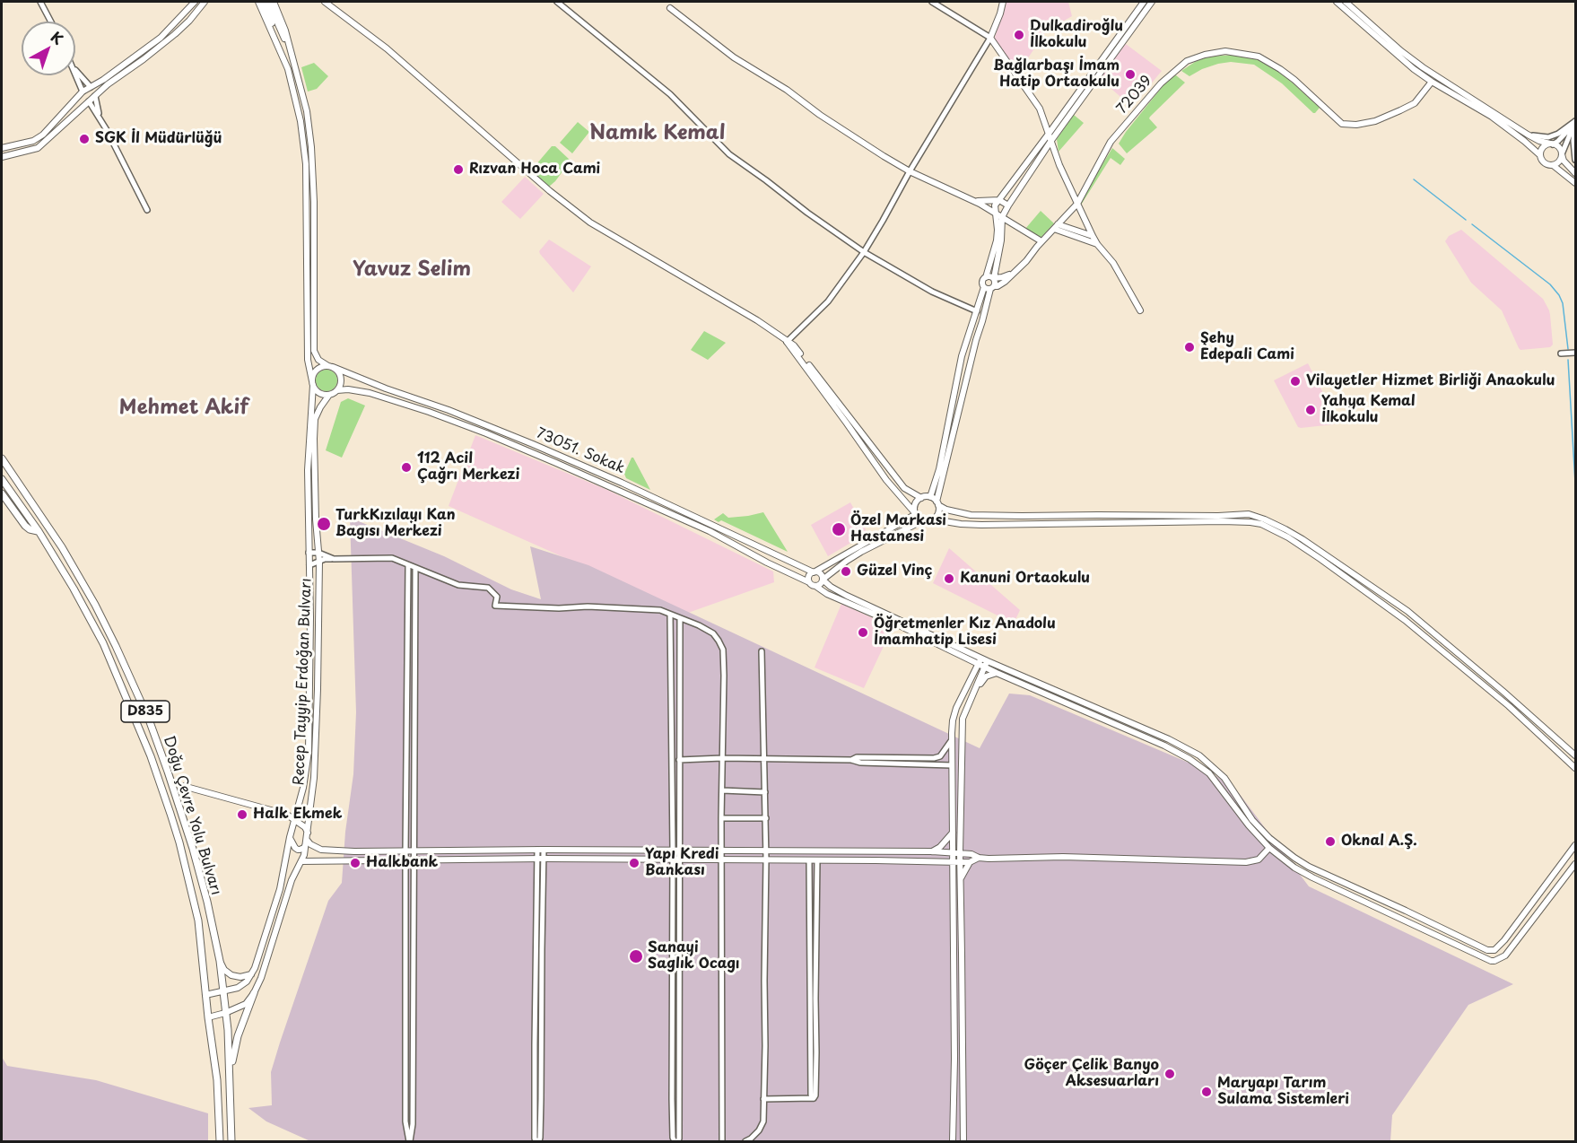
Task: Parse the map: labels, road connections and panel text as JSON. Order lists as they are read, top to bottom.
{
  "streets": {
    "highway": ["D835", "Doğu Çevre Yolu Bulvarı"],
    "main road": ["72039", "73051. Sokak", "Recep Tayyip Erdoğan Bulvarı"]
  },
  "crossings": [
    ["73051. Sokak", "Recep Tayyip Erdoğan Bulvarı"],
    ["D835", "Doğu Çevre Yolu Bulvarı"]
  ],
  "districts": ["Namık Kemal", "Yavuz Selim", "Mehmet Akif"],
  "places": [
    "Dulkadiroğlu İlkokulu",
    "Bağlarbaşı İmam Hatip Ortaokulu",
    "SGK İl Müdürlüğü",
    "Rızvan Hoca Cami",
    "Şehy Edepali Cami",
    "Vilayetler Hizmet Birliği Anaokulu",
    "Yahya Kemal İlkokulu",
    "112 Acil Çağrı Merkezi",
    "TurkKızılayı Kan Bagısı Merkezi",
    "Özel Markasi Hastanesi",
    "Güzel Vinç",
    "Kanuni Ortaokulu",
    "Öğretmenler Kız Anadolu İmamhatip Lisesi",
    "Halk Ekmek",
    "Oknal A.Ş.",
    "Halkbank",
    "Yapı Kredi Bankası",
    "Sanayi Saglık Ocagı",
    "Göçer Çelik Banyo Aksesuarları",
    "Maryapı Tarım Sulama Sistemleri"
  ],
  "north": "top right"
}
